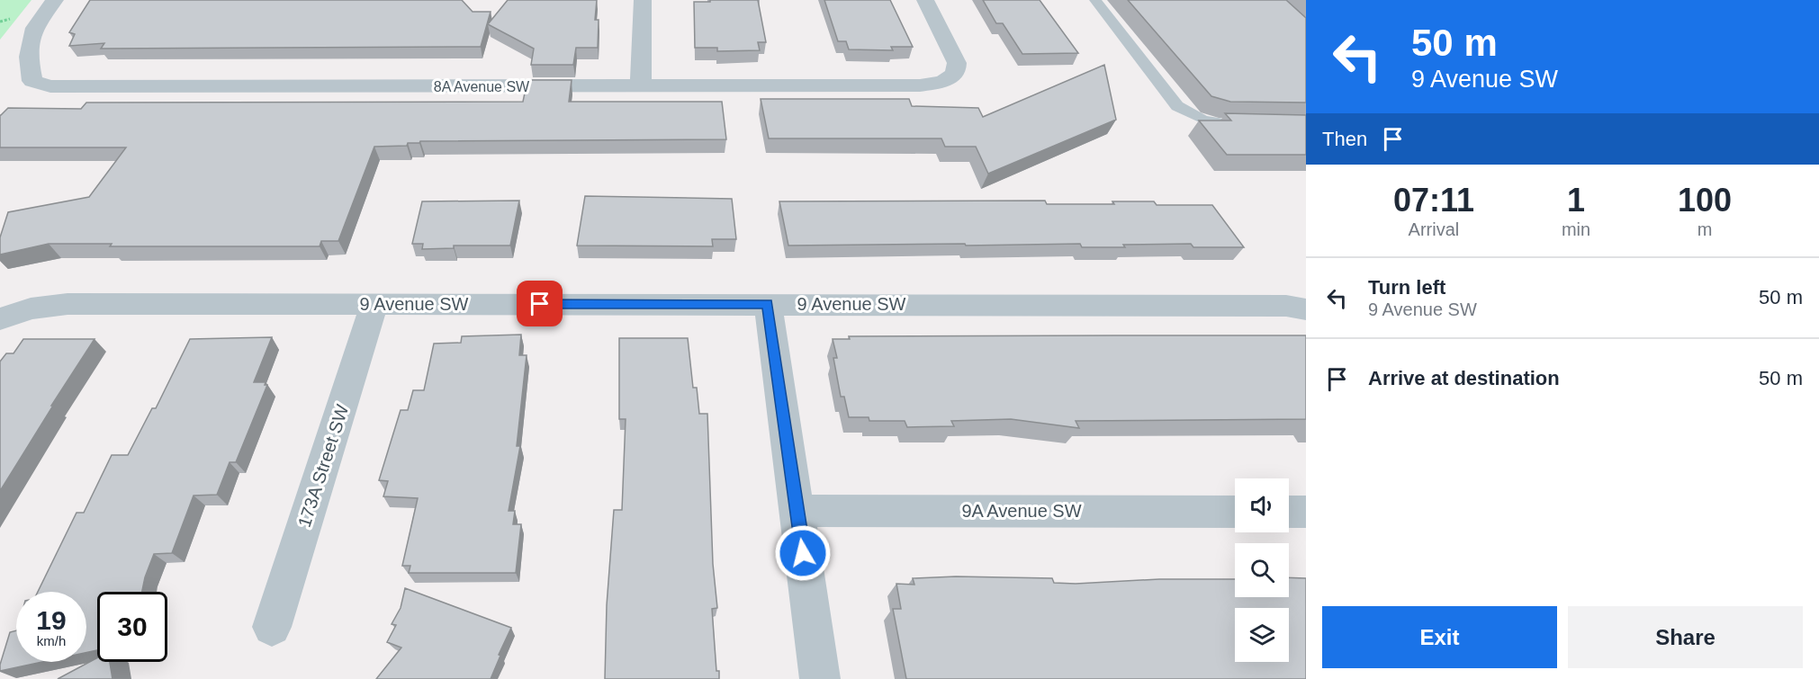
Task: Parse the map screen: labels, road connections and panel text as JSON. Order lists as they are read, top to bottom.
{
  "streets": {
    "street": [
      "8A Avenue SW",
      "9 Avenue SW",
      "173A Street SW",
      "9A Avenue SW"
    ]
  },
  "crossings": [
    ["9 Avenue SW", "173A Street SW"]
  ],
  "page": {
    "turn": ["50 m", "9 Avenue SW"],
    "then": "Then",
    "eta": [
      "07:11",
      "Arrival",
      "1",
      "min",
      "100",
      "m"
    ],
    "list": [
      {
        "name": "Turn left",
        "note": "9 Avenue SW",
        "value": "50 m"
      },
      {
        "name": "Arrive at destination",
        "value": "50 m"
      }
    ],
    "speed": "19 km/h",
    "limit": "30",
    "buttons": ["Exit", "Share"]
  }
}
